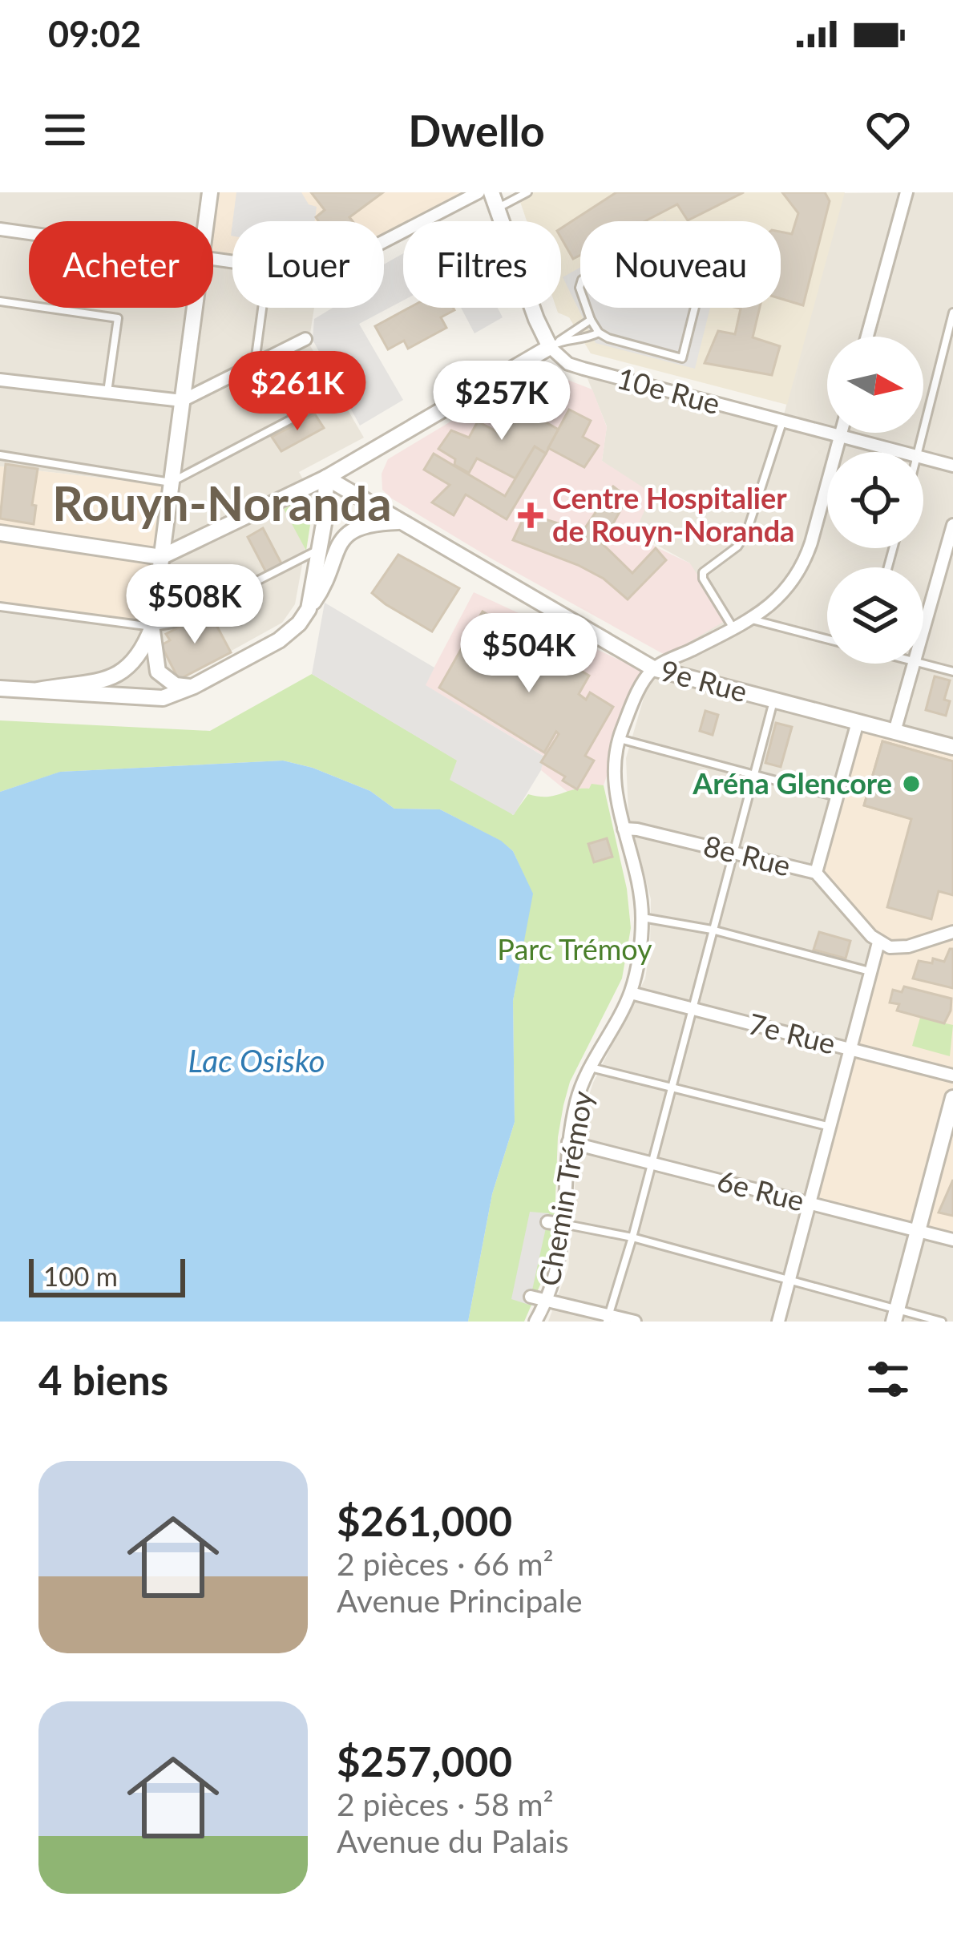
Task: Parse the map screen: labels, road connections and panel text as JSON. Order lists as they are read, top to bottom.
{
  "streets": {
    "street": [
      "10e Rue",
      "9e Rue",
      "8e Rue",
      "7e Rue",
      "Chemin Trémoy",
      "6e Rue"
    ]
  },
  "crossings": [
    ["9e Rue", "Chemin Trémoy"],
    ["8e Rue", "Chemin Trémoy"],
    ["7e Rue", "Chemin Trémoy"],
    ["Chemin Trémoy", "6e Rue"]
  ],
  "districts": ["Rouyn-Noranda"],
  "water": ["Lac Osisko"],
  "parks": ["Parc Trémoy"],
  "places": {
    "health": ["Centre Hospitalier de Rouyn-Noranda"],
    "other": ["Aréna Glencore"]
  },
  "scale_bar": "100 m",
  "north": "right",
  "page": {
    "status": "09:02",
    "header": "Dwello",
    "chip": [
      "Acheter",
      "Louer",
      "Filtres",
      "Nouveau"
    ],
    "price": [
      "$261K",
      "$257K",
      "$508K",
      "$504K"
    ],
    "scale": "100 m",
    "heading": "4 biens",
    "list": [
      {
        "name": "$261,000",
        "note": "2 pièces · 66 m² · Avenue Principale"
      },
      {
        "name": "$257,000",
        "note": "2 pièces · 58 m² · Avenue du Palais"
      }
    ]
  }
}
